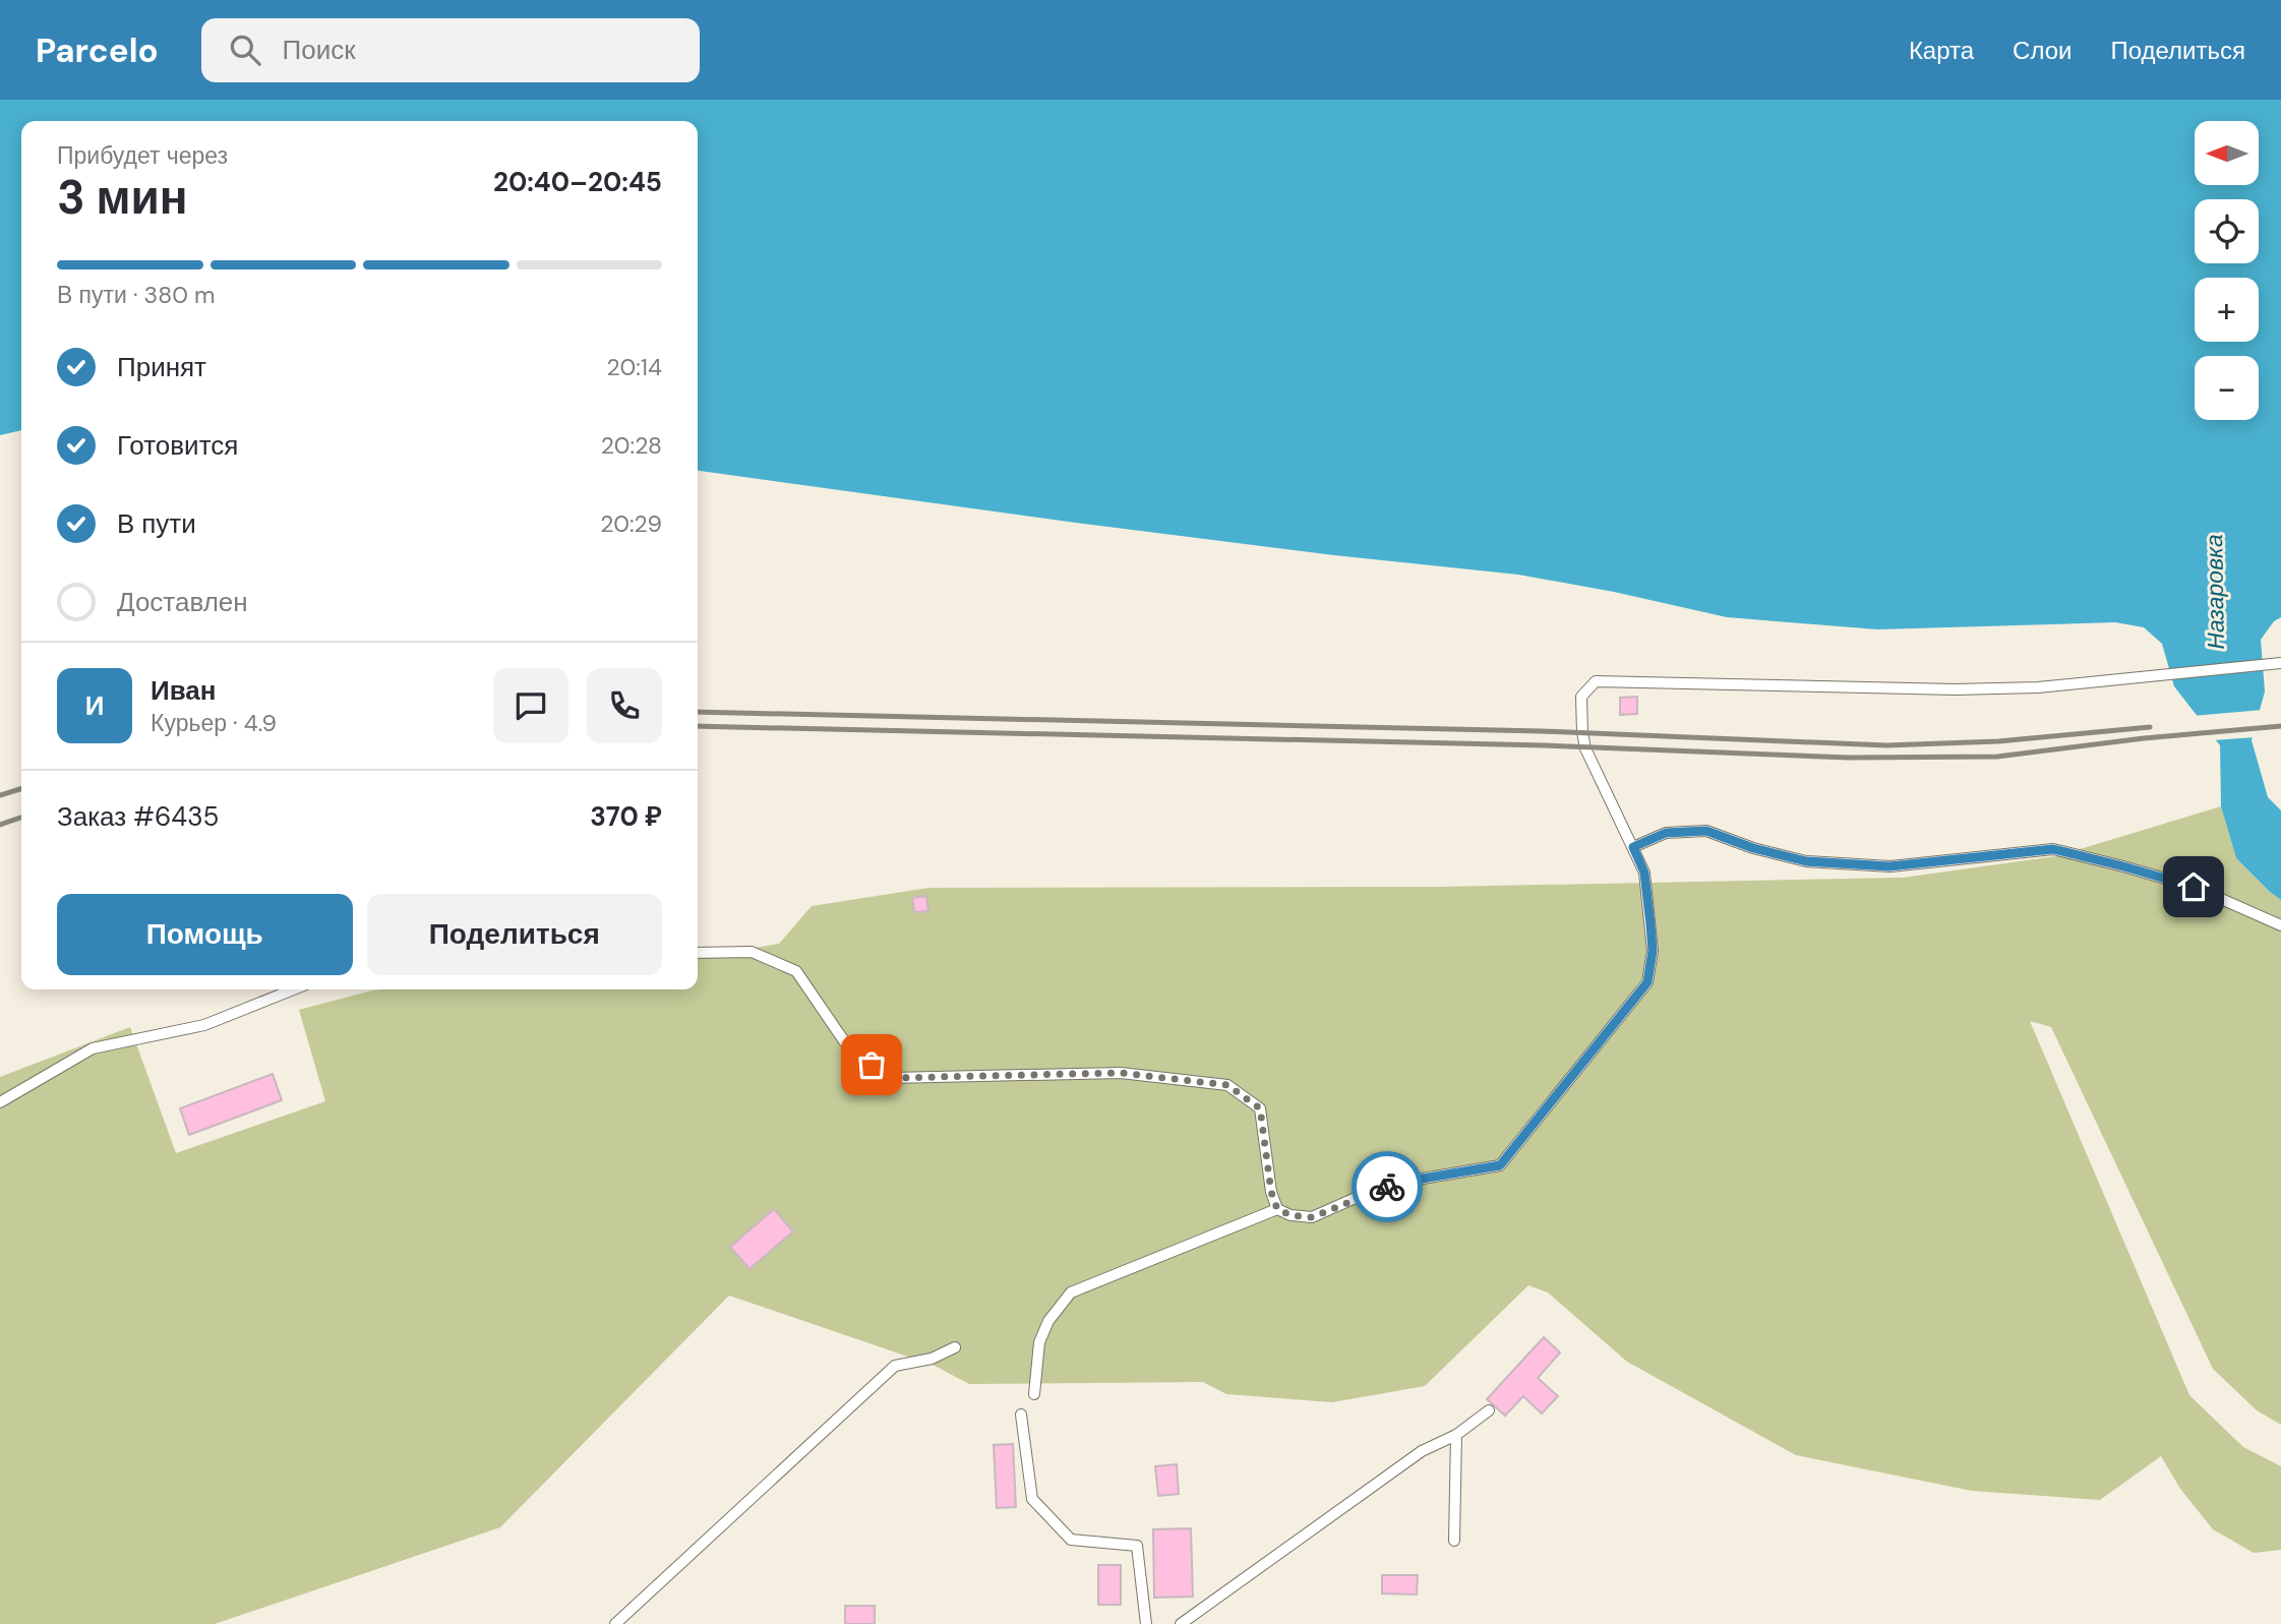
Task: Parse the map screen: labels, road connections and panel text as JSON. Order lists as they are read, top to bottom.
{
  "water": ["Назаровка"],
  "north": "left",
  "page": {
    "header": "Parcelo",
    "search": "Поиск",
    "nav": ["Карта", "Слои", "Поделиться"],
    "map_buttons": ["+", "−"],
    "heading": ["3 мин", "Прибудет через", "20:40–20:45"],
    "panel": [
      "Иван",
      "Курьер · 4.9",
      "Заказ #6435",
      "370 ₽"
    ],
    "bar": "В пути · 380 m",
    "list": [
      ["Принят", "20:14"],
      ["Готовится", "20:28"],
      ["В пути", "20:29"],
      "Доставлен"
    ],
    "round": "И",
    "buttons": ["Помощь", "Поделиться"]
  }
}
